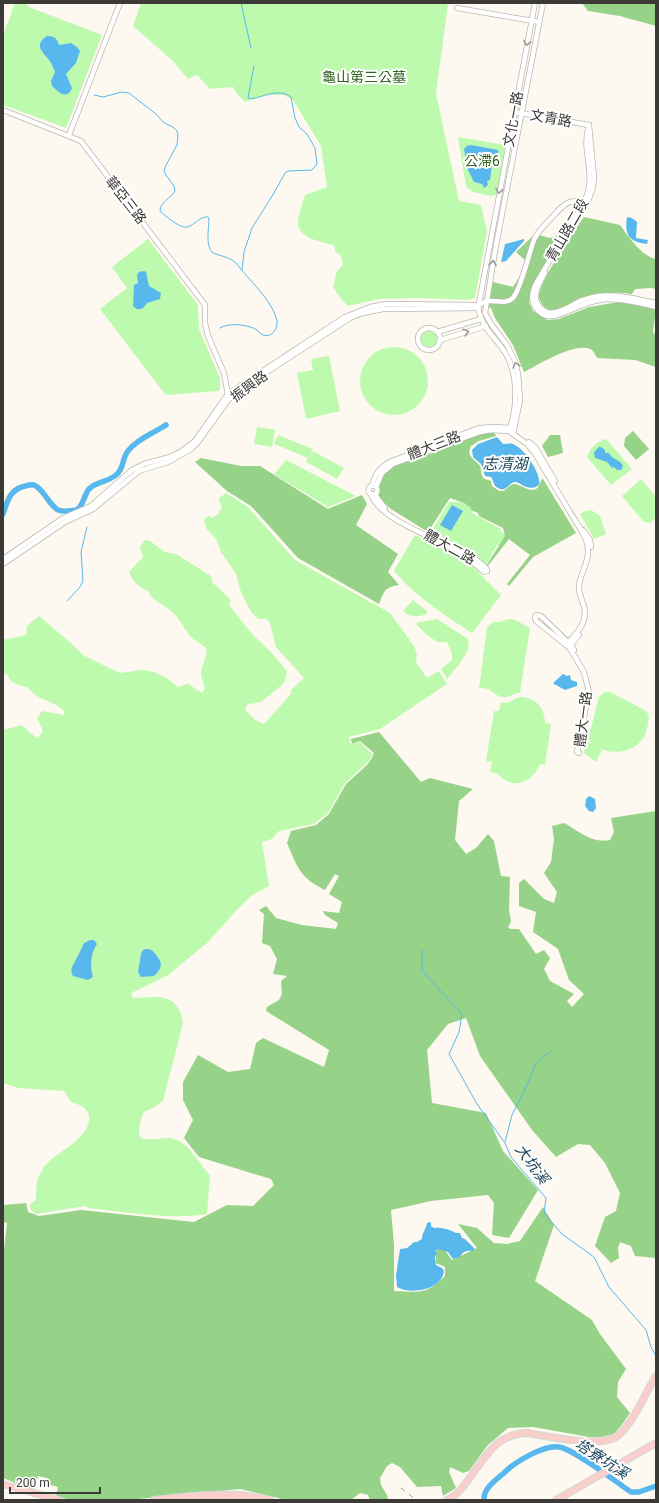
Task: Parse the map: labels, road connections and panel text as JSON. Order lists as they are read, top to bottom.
{
  "streets": {
    "street": [
      "文青路",
      "文化一路",
      "華亞三路",
      "青山路二段",
      "振興路",
      "體大三路",
      "體大二路",
      "體大一路"
    ]
  },
  "crossings": [
    ["文青路", "文化一路"],
    ["文青路", "青山路二段"],
    ["文化一路", "振興路"],
    ["華亞三路", "振興路"]
  ],
  "water": ["志清湖", "大坑溪", "塔寮坑溪"],
  "parks": ["龜山第三公墓", "公滯6"],
  "scale_bar": "200 m"
}
